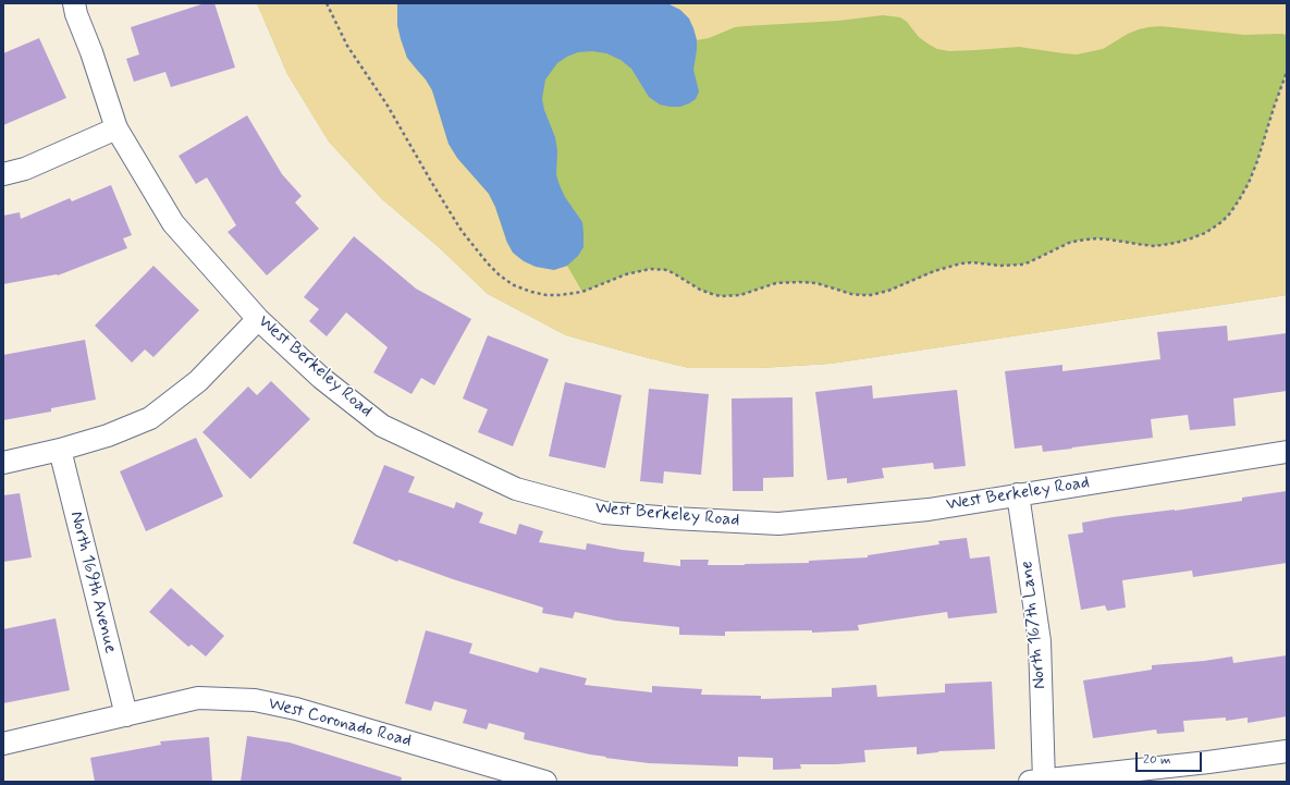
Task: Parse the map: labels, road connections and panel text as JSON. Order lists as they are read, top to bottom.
{
  "streets": {
    "street": [
      "West Berkeley Road",
      "North 169th Avenue",
      "North 167th Lane",
      "West Coronado Road"
    ]
  },
  "crossings": [
    ["West Berkeley Road", "North 167th Lane"],
    ["North 169th Avenue", "West Coronado Road"]
  ],
  "scale_bar": "20 m"
}
